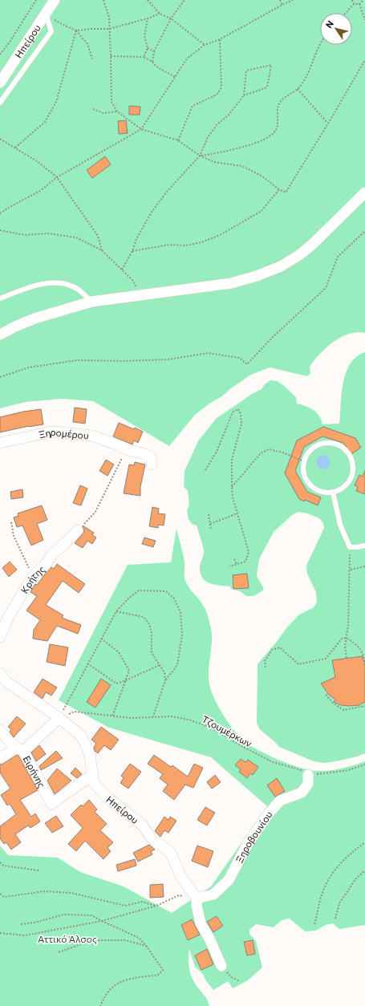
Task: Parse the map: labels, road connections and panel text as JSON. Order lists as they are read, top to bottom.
{
  "streets": {
    "street": [
      "Ηπείρου",
      "Ξηρομέρου",
      "Κρήτης",
      "Ειρήνης",
      "Ξηροβουνίου"
    ],
    "path": ["Τζουμέρκων"]
  },
  "crossings": [
    ["Ηπείρου", "Τζουμέρκων"],
    ["Ηπείρου", "Ειρήνης"],
    ["Ηπείρου", "Ξηροβουνίου"],
    ["Τζουμέρκων", "Ξηροβουνίου"]
  ],
  "parks": ["Αττικό Άλσος"],
  "north": "top left"
}
